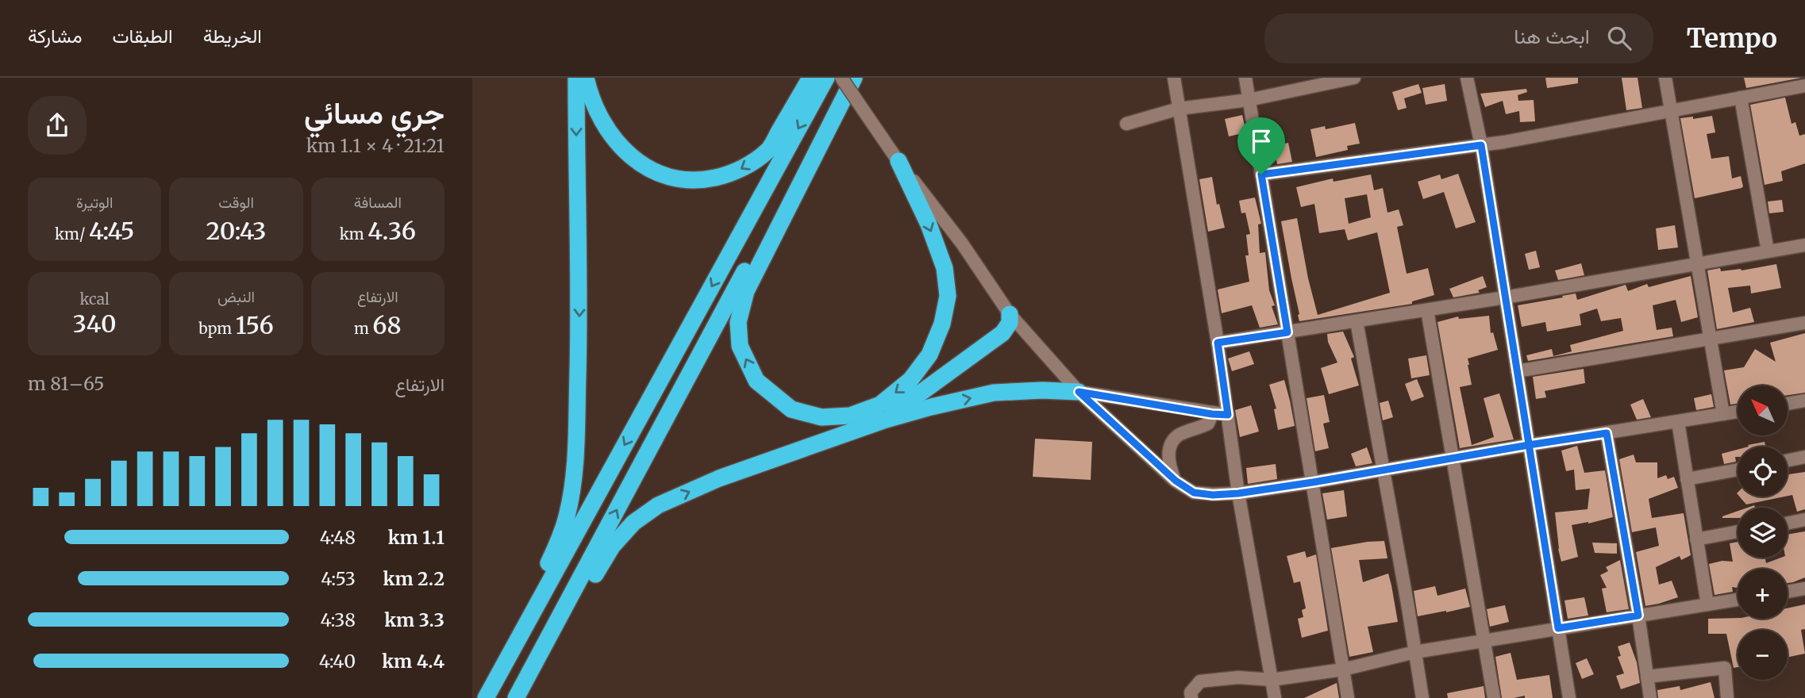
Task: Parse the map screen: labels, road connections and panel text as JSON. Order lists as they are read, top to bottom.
{
  "north": "top left",
  "page": {
    "header": "Tempo",
    "search": "ابحث هنا",
    "nav": ["الخريطة", "الطبقات", "مشاركة"],
    "heading": ["جري مسائي", "21:21 · 4 × 1.1 km"],
    "stats": [
      ["المسافة", "4.36 km"],
      ["الوقت", "20:43"],
      ["الوتيرة", "4:45 /km"],
      ["الارتفاع", "68 m"],
      ["النبض", "156 bpm"],
      ["kcal", "340"]
    ],
    "chart": ["الارتفاع", "65–81 m"],
    "map_buttons": ["+", "−"],
    "list": [
      {
        "name": "1.1 km",
        "note": "4:48"
      },
      {
        "name": "2.2 km",
        "note": "4:53"
      },
      {
        "name": "3.3 km",
        "note": "4:38"
      },
      {
        "name": "4.4 km",
        "note": "4:40"
      }
    ]
  }
}
